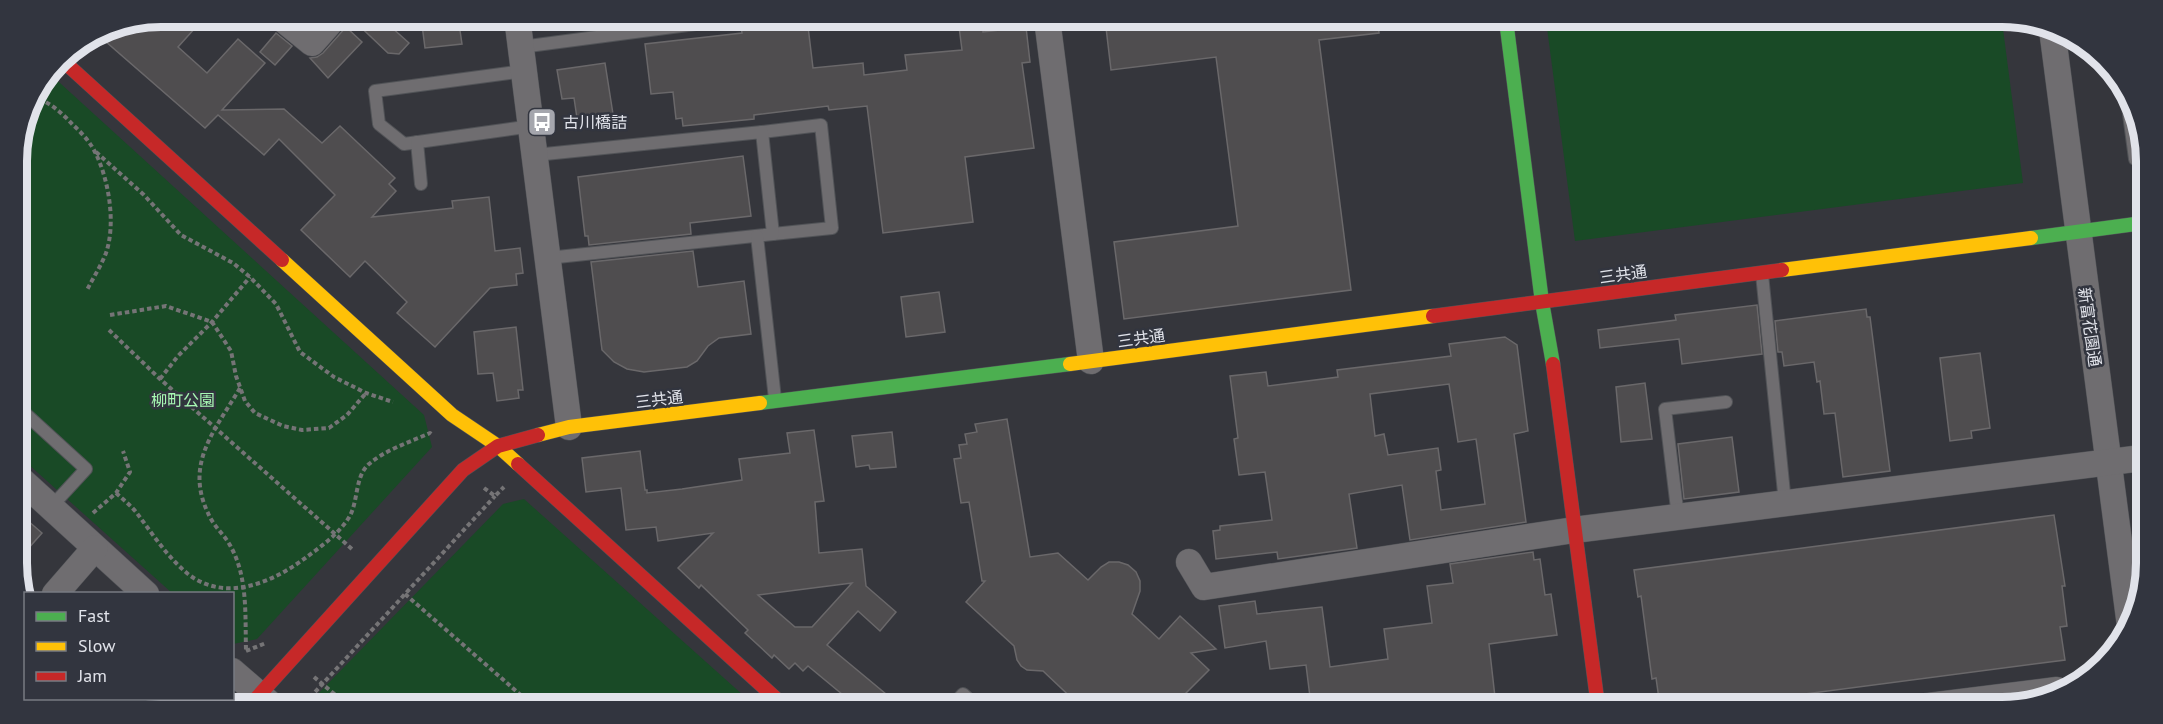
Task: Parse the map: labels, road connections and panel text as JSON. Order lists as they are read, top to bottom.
{
  "streets": {
    "street": ["三共通", "新富花園通"]
  },
  "crossings": [
    ["三共通", "新富花園通"]
  ],
  "parks": ["柳町公園"],
  "places": {
    "bus stop": ["古川橋詰"]
  },
  "legend": ["Fast", "Slow", "Jam"]
}
